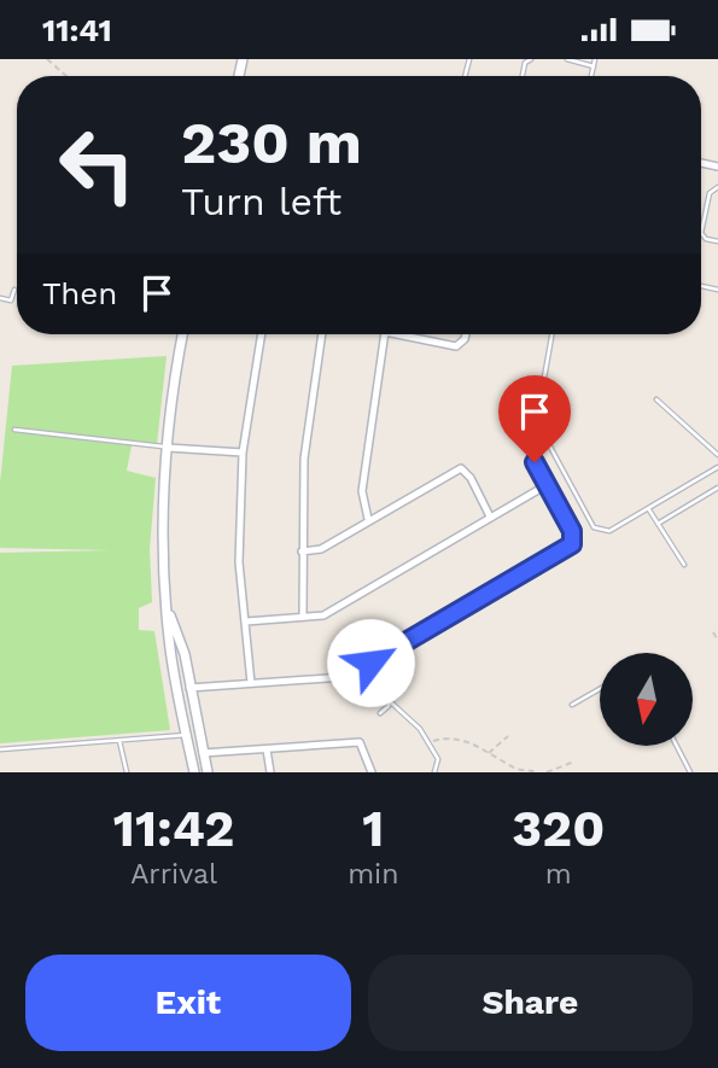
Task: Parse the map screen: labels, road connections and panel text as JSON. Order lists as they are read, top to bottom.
{
  "north": "bottom",
  "page": {
    "status": "11:41",
    "turn": ["230 m", "Turn left"],
    "then": "Then",
    "eta": [
      "11:42",
      "Arrival",
      "1",
      "min",
      "320",
      "m"
    ],
    "buttons": ["Exit", "Share"]
  }
}
